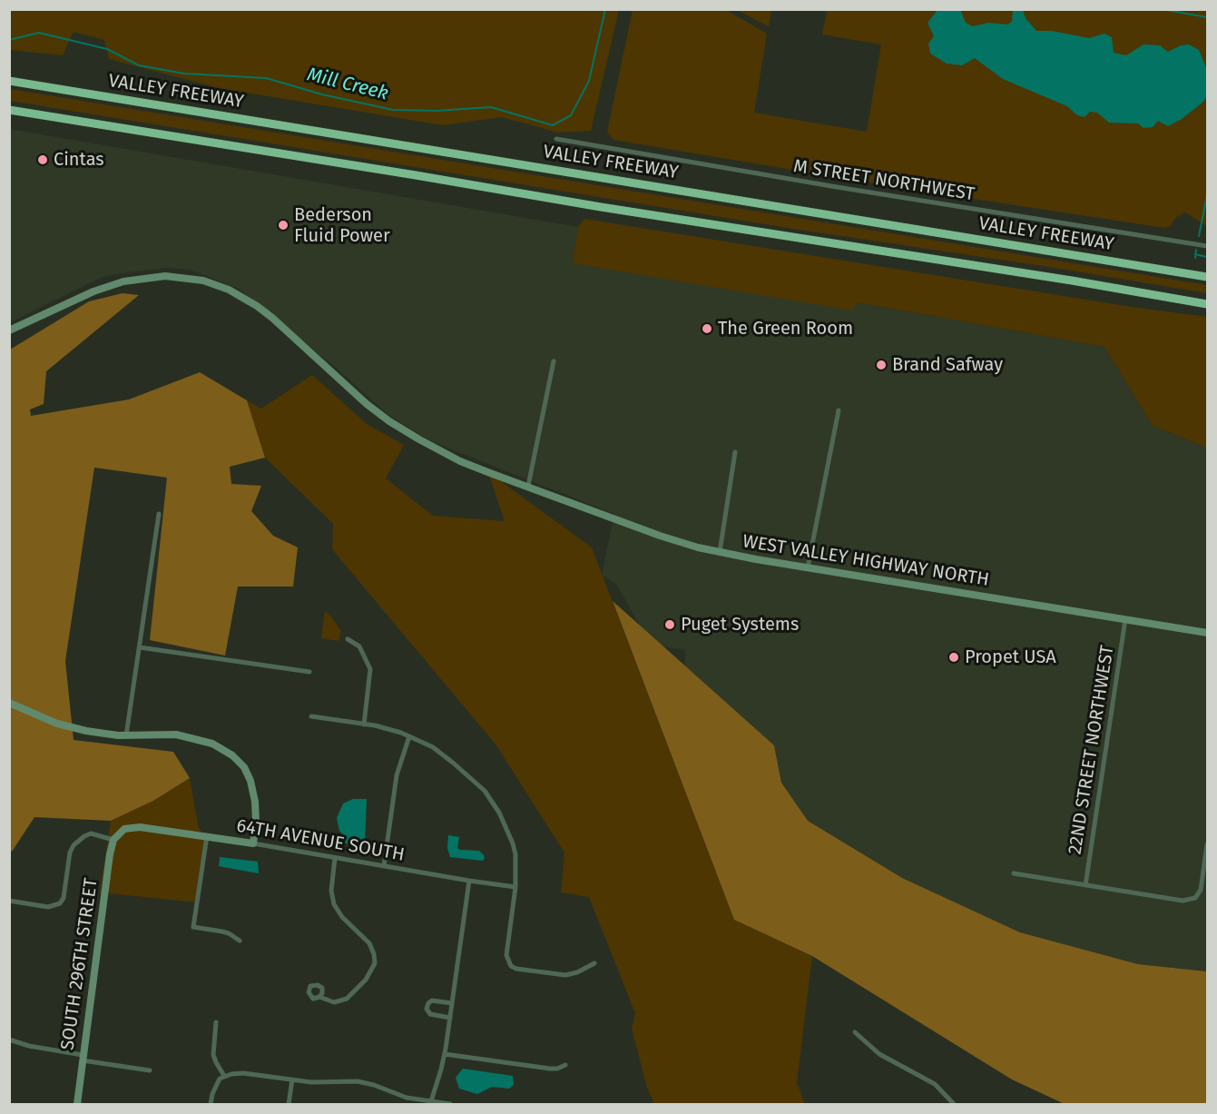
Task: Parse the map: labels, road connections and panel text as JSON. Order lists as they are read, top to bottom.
{
  "streets": {
    "highway": ["VALLEY FREEWAY"],
    "main road": ["WEST VALLEY HIGHWAY NORTH", "64TH AVENUE SOUTH", "SOUTH 296TH STREET"],
    "street": ["M STREET NORTHWEST", "22ND STREET NORTHWEST"]
  },
  "crossings": [
    ["WEST VALLEY HIGHWAY NORTH", "22ND STREET NORTHWEST"],
    ["64TH AVENUE SOUTH", "SOUTH 296TH STREET"]
  ],
  "water": ["Mill Creek"],
  "places": [
    "Cintas",
    "Bederson Fluid Power",
    "The Green Room",
    "Brand Safway",
    "Puget Systems",
    "Propet USA"
  ]
}
